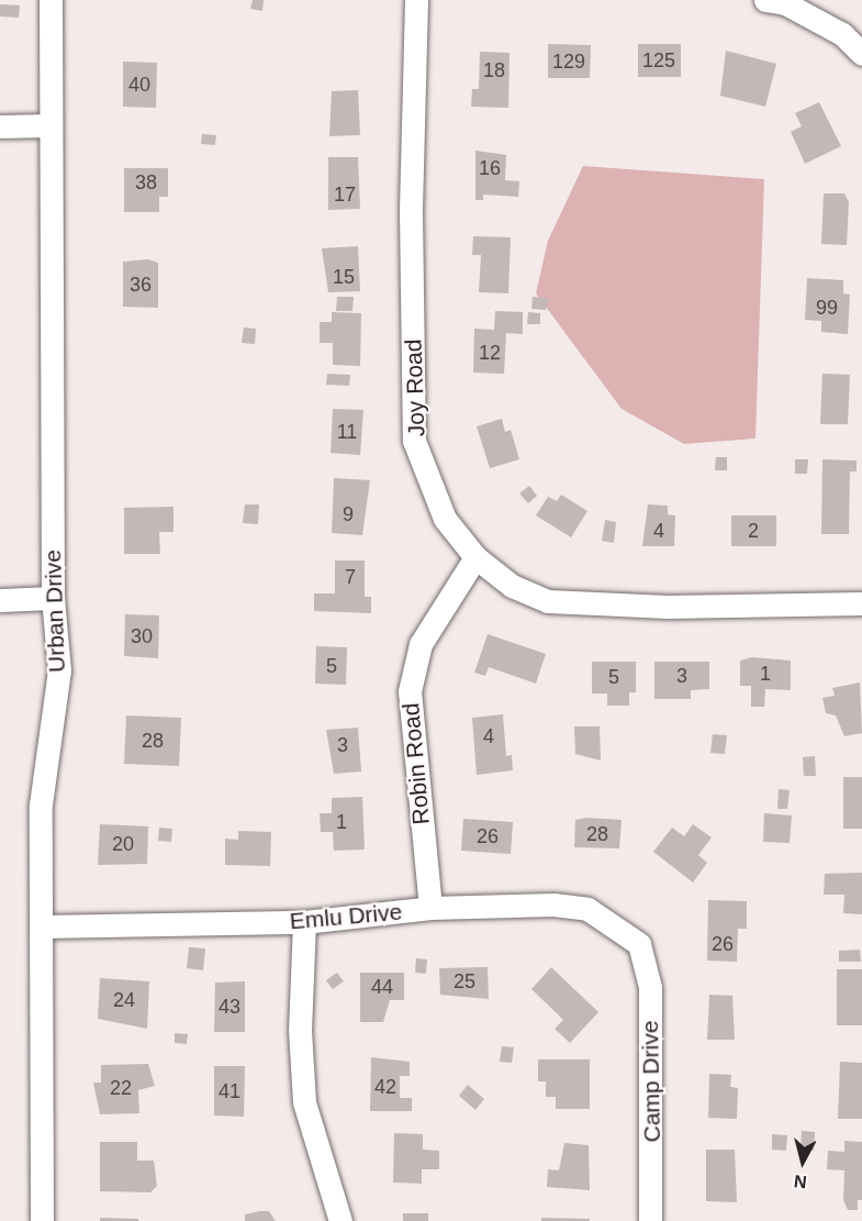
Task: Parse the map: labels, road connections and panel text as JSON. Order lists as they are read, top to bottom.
{
  "streets": {
    "street": [
      "Joy Road",
      "Urban Drive",
      "Robin Road",
      "Emlu Drive",
      "Camp Drive"
    ]
  },
  "crossings": [
    ["Joy Road", "Robin Road"],
    ["Urban Drive", "Emlu Drive"],
    ["Robin Road", "Emlu Drive"],
    ["Emlu Drive", "Camp Drive"]
  ],
  "house_numbers": [
    "125",
    "129",
    "18",
    "40",
    "16",
    "38",
    "17",
    "15",
    "36",
    "99",
    "12",
    "11",
    "9",
    "4",
    "2",
    "7",
    "30",
    "5",
    "1",
    "3",
    "5",
    "4",
    "28",
    "3",
    "1",
    "28",
    "26",
    "20",
    "26",
    "25",
    "44",
    "24",
    "43",
    "42",
    "22",
    "41"
  ],
  "north": "bottom"
}
